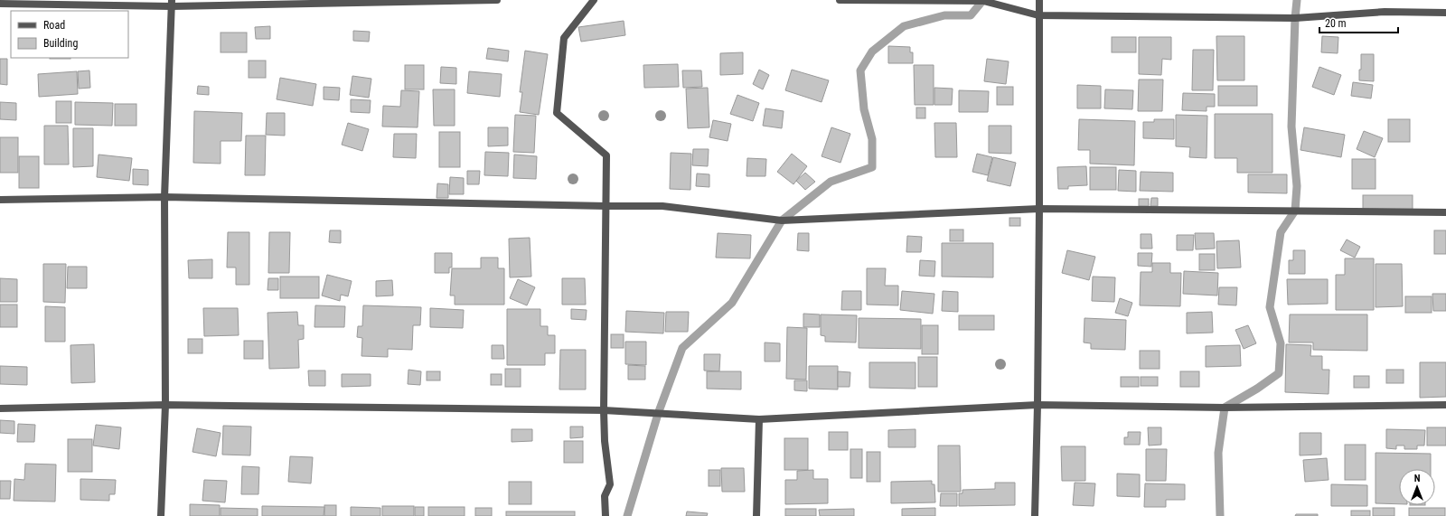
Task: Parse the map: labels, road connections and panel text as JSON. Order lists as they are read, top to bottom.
{
  "legend": ["Road", "Building"],
  "scale_bar": "20 m",
  "north": "top"
}
